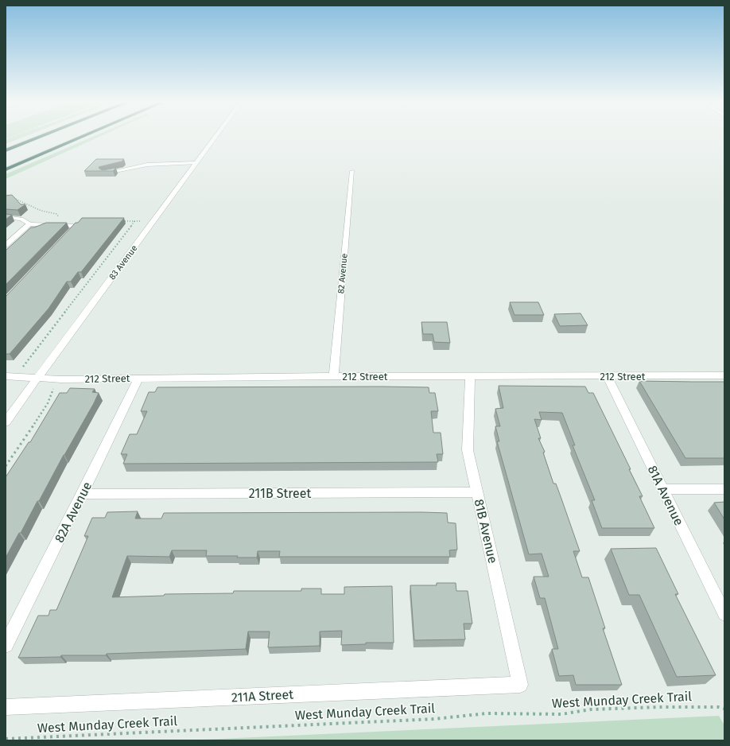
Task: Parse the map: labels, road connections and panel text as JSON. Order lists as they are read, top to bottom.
{
  "streets": {
    "street": [
      "83 Avenue",
      "82 Avenue",
      "212 Street",
      "211B Street",
      "81A Avenue",
      "82A Avenue",
      "81B Avenue",
      "211A Street"
    ],
    "path": ["West Munday Creek Trail"]
  },
  "crossings": [
    ["83 Avenue", "212 Street"],
    ["82 Avenue", "212 Street"],
    ["212 Street", "81A Avenue"],
    ["212 Street", "82A Avenue"],
    ["212 Street", "81B Avenue"],
    ["211B Street", "82A Avenue"],
    ["211B Street", "81B Avenue"],
    ["81B Avenue", "211A Street"]
  ]
}
